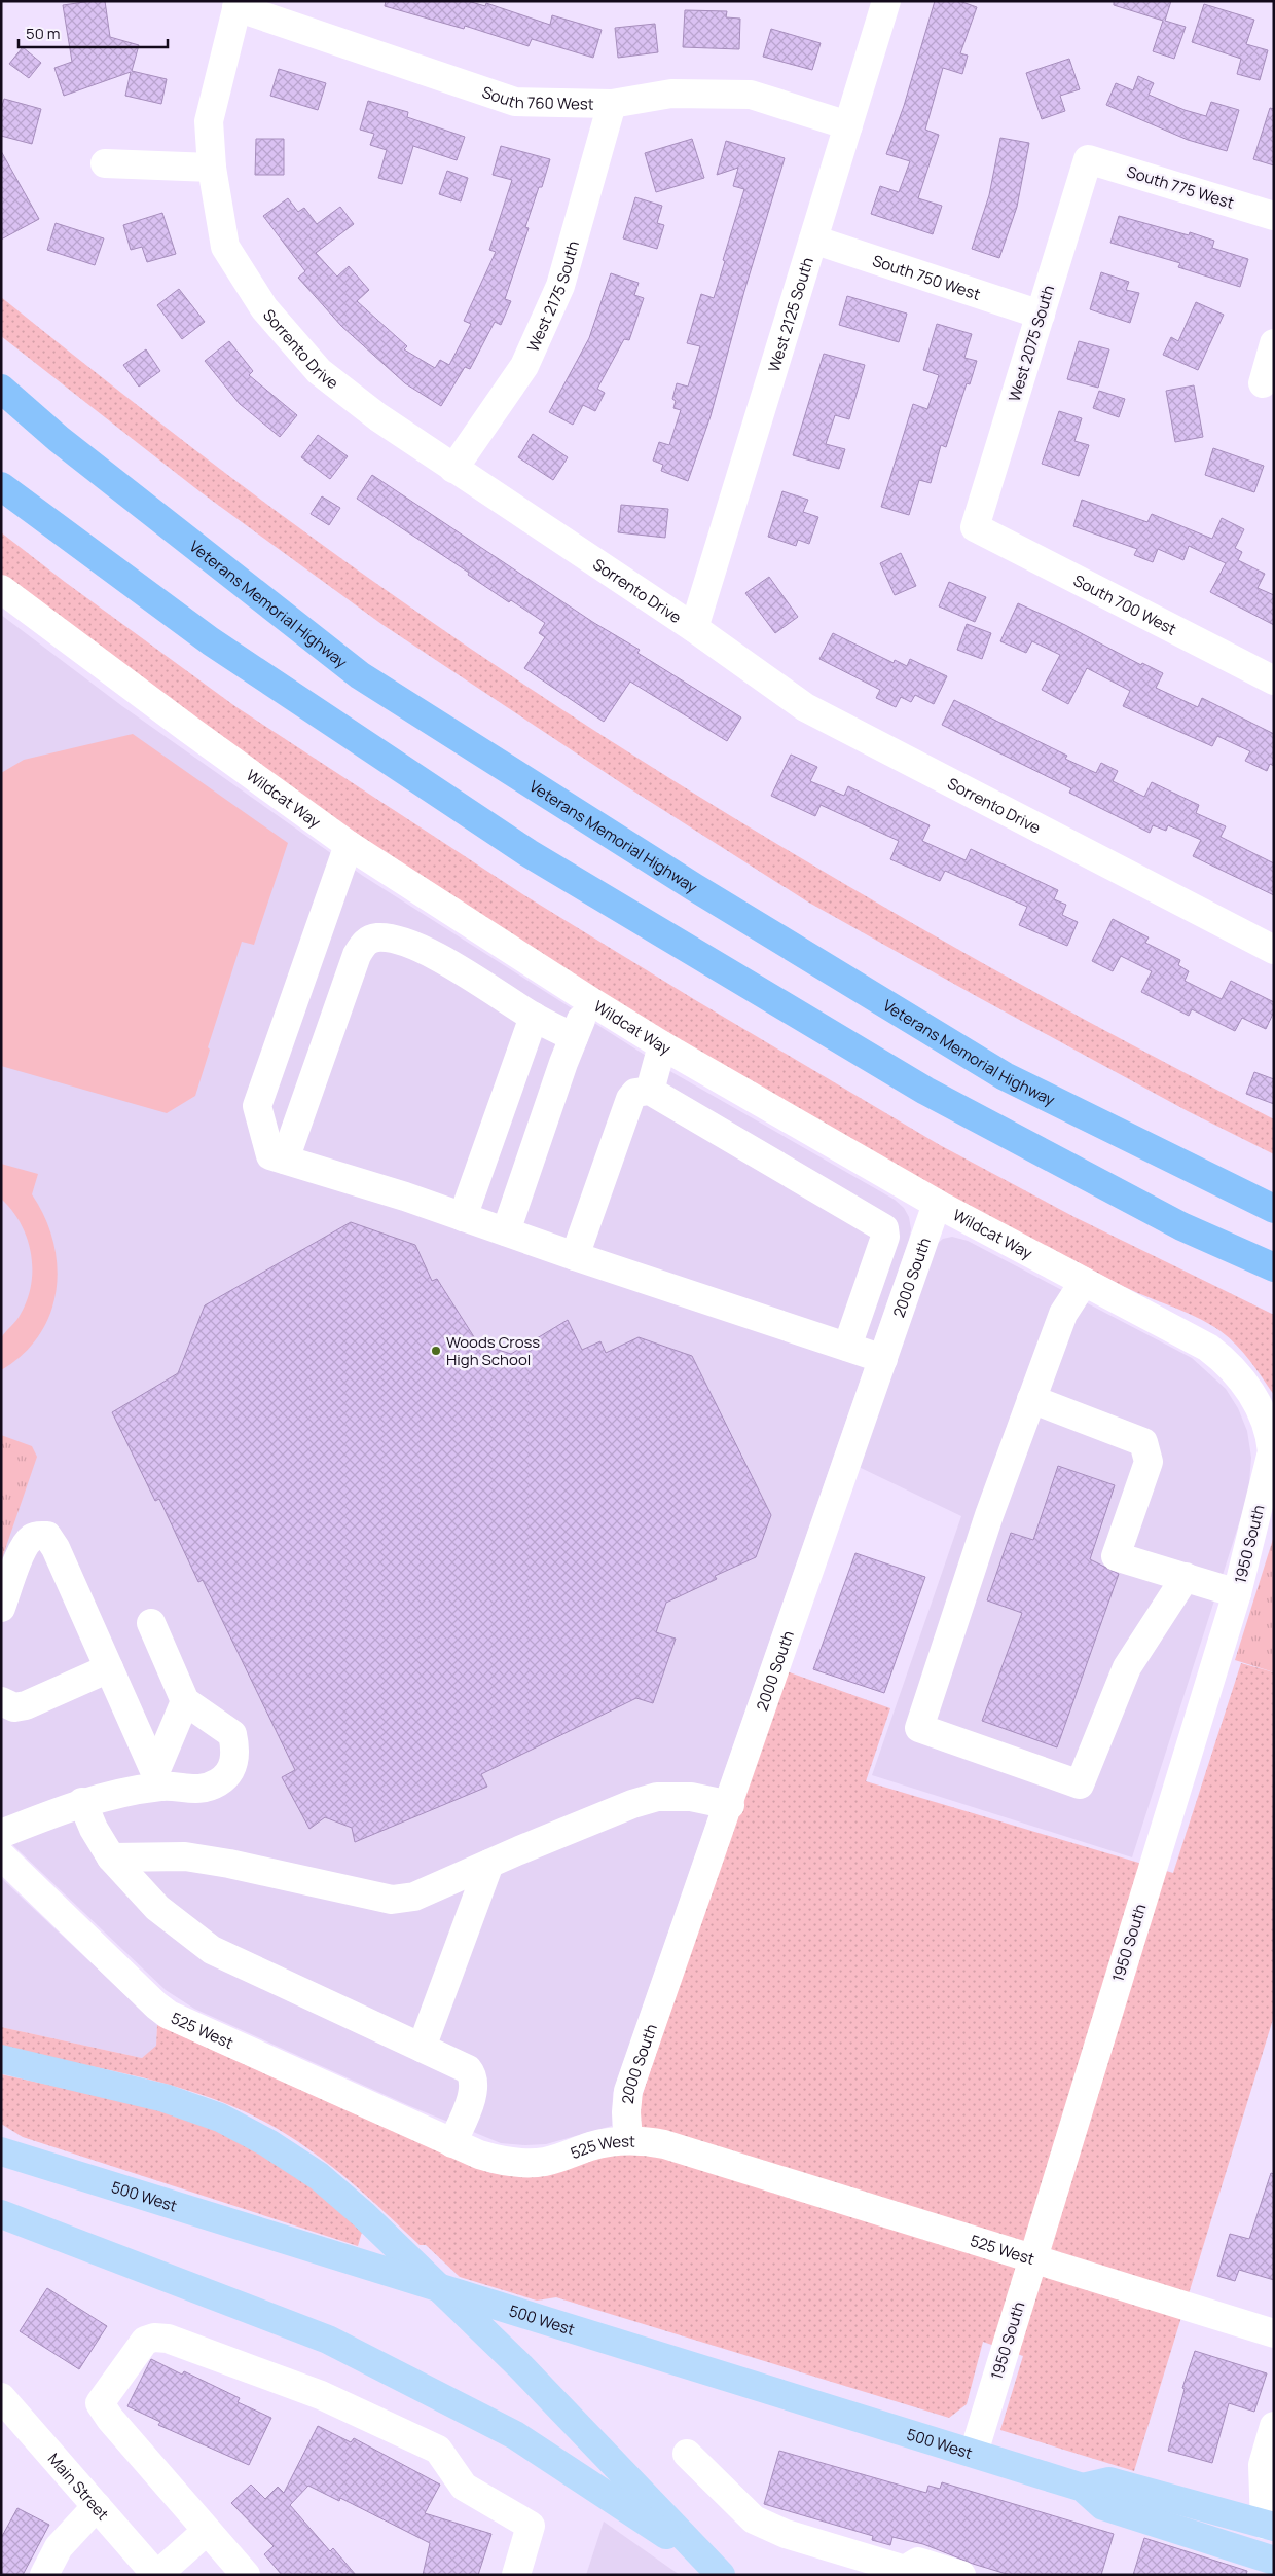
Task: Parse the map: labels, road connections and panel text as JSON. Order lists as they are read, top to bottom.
{
  "streets": {
    "highway": ["Veterans Memorial Highway"],
    "main road": ["500 West"],
    "street": [
      "South 760 West",
      "South 775 West",
      "South 750 West",
      "West 2175 South",
      "West 2125 South",
      "West 2075 South",
      "Sorrento Drive",
      "South 700 West",
      "Wildcat Way",
      "2000 South",
      "1950 South",
      "525 West",
      "Main Street"
    ]
  },
  "crossings": [
    ["South 760 West", "West 2175 South"],
    ["South 760 West", "West 2125 South"],
    ["South 760 West", "Sorrento Drive"],
    ["South 775 West", "West 2075 South"],
    ["South 750 West", "West 2125 South"],
    ["South 750 West", "West 2075 South"],
    ["West 2175 South", "Sorrento Drive"],
    ["West 2125 South", "Sorrento Drive"],
    ["West 2075 South", "South 700 West"],
    ["Wildcat Way", "2000 South"],
    ["Wildcat Way", "1950 South"],
    ["2000 South", "525 West"],
    ["1950 South", "525 West"],
    ["1950 South", "500 West"]
  ],
  "places": ["Woods Cross High School"],
  "scale_bar": "50 m"
}
